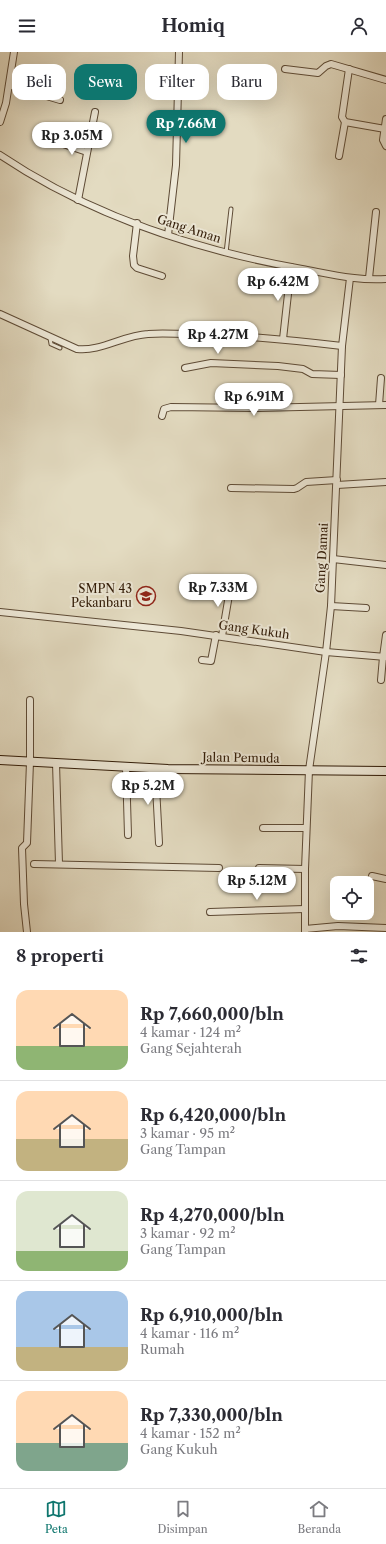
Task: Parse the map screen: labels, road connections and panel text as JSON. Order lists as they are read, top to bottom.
{
  "streets": {
    "main road": ["Jalan Pemuda"],
    "street": ["Gang Aman", "Gang Damai", "Gang Kukuh"]
  },
  "crossings": [
    ["Gang Aman", "Gang Damai"],
    ["Gang Damai", "Gang Kukuh"],
    ["Gang Damai", "Jalan Pemuda"]
  ],
  "places": {
    "school or university": ["SMPN 43 Pekanbaru"]
  },
  "page": {
    "header": "Homiq",
    "chip": [
      "Beli",
      "Sewa",
      "Filter",
      "Baru"
    ],
    "price": [
      "Rp 7.66M",
      "Rp 3.05M",
      "Rp 6.42M",
      "Rp 4.27M",
      "Rp 6.91M",
      "Rp 7.33M",
      "Rp 5.2M",
      "Rp 5.12M"
    ],
    "heading": "8 properti",
    "list": [
      {
        "name": "Rp 7,660,000/bln",
        "note": "4 kamar · 124 m² · Gang Sejahterah"
      },
      {
        "name": "Rp 6,420,000/bln",
        "note": "3 kamar · 95 m² · Gang Tampan"
      },
      {
        "name": "Rp 4,270,000/bln",
        "note": "3 kamar · 92 m² · Gang Tampan"
      },
      {
        "name": "Rp 6,910,000/bln",
        "note": "4 kamar · 116 m² · Rumah"
      },
      {
        "name": "Rp 7,330,000/bln",
        "note": "4 kamar · 152 m² · Gang Kukuh"
      }
    ],
    "tabs": ["Peta", "Disimpan", "Beranda"]
  }
}
